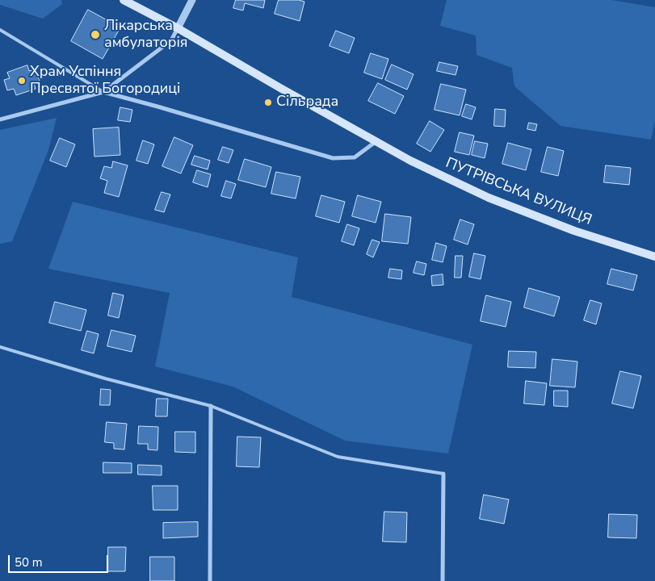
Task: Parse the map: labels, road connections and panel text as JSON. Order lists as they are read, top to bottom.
{
  "streets": {
    "main road": ["ПУТРІВСЬКА ВУЛИЦЯ"]
  },
  "places": ["Лікарська амбулаторія", "Храм Успіння Пресвятої Богородиці", "Сільрада"],
  "scale_bar": "50 m"
}
